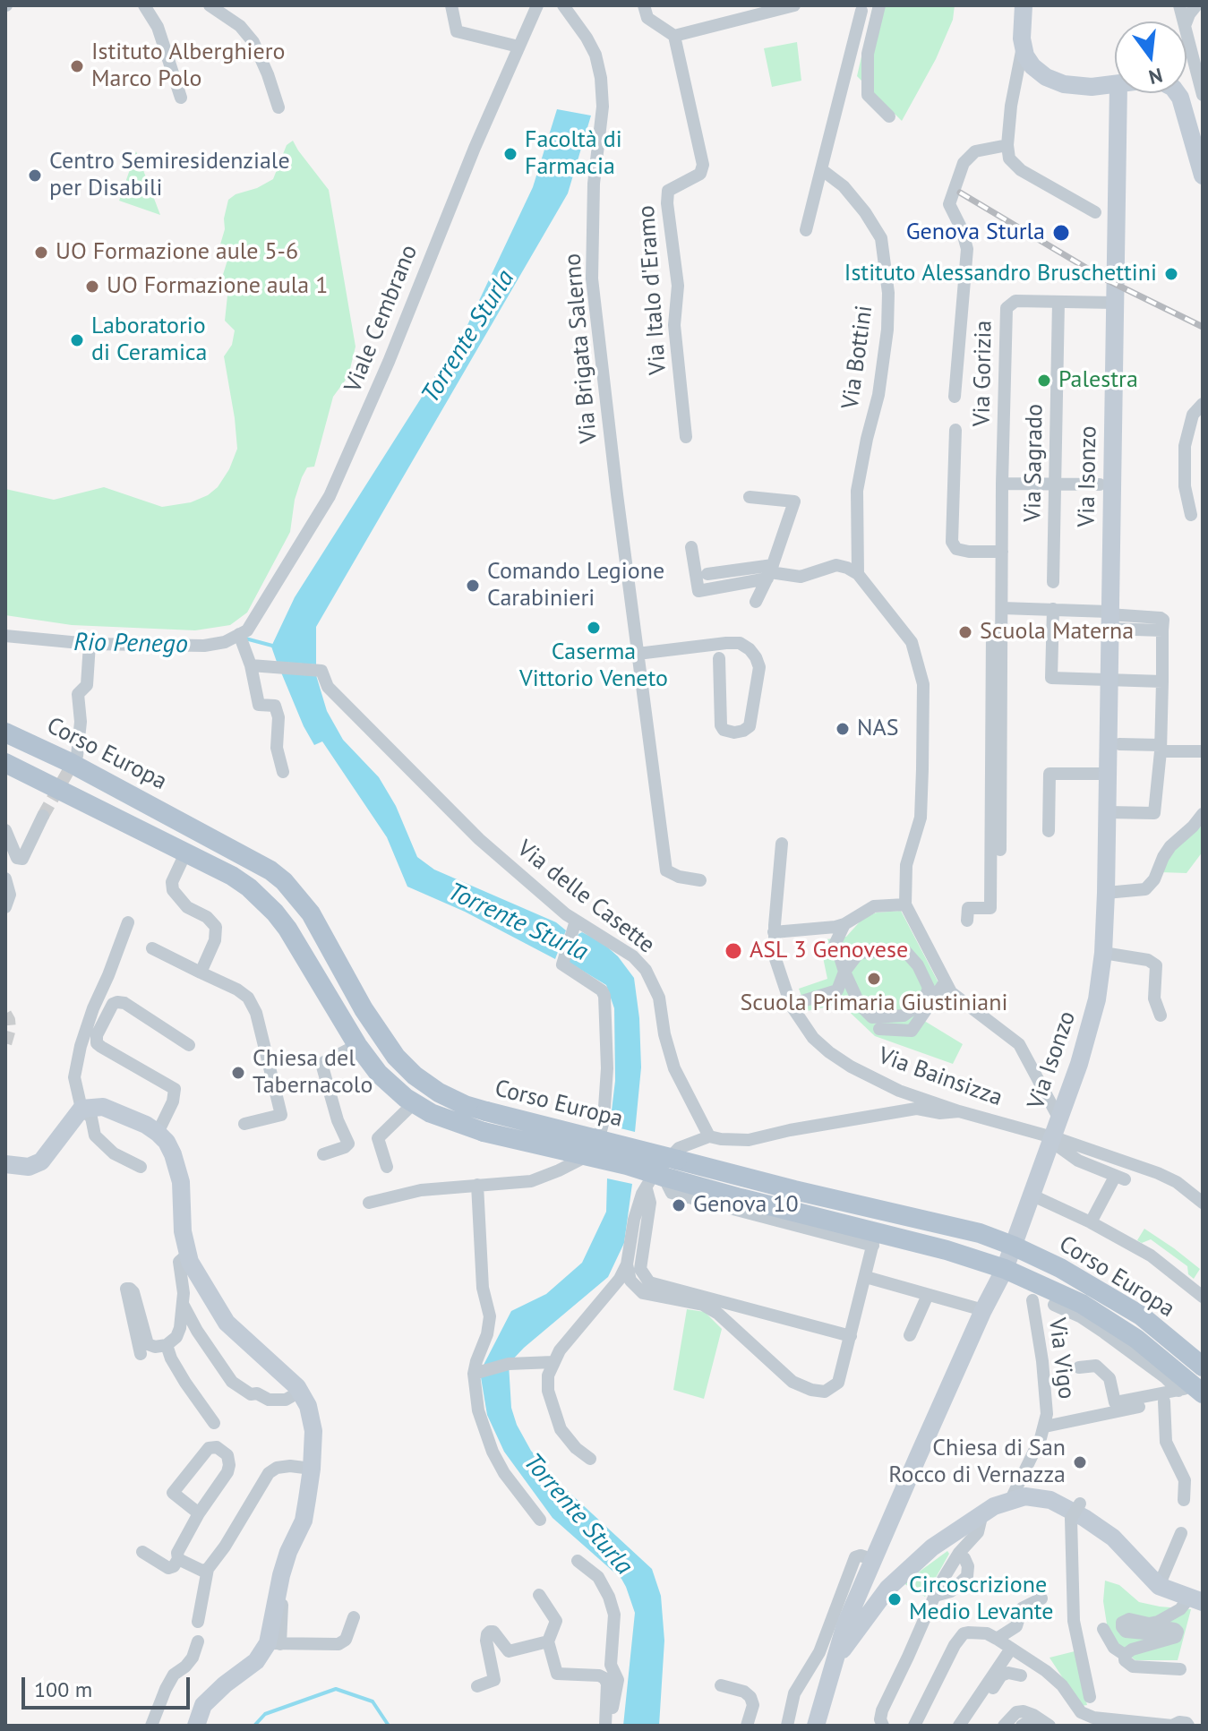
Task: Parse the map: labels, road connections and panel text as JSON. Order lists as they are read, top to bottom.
{
  "streets": {
    "main road": ["Via Isonzo", "Corso Europa"],
    "street": [
      "Via Italo d'Eramo",
      "Viale Cembrano",
      "Via Brigata Salerno",
      "Via Bottini",
      "Via Gorizia",
      "Via Sagrado",
      "Via delle Casette",
      "Via Bainsizza",
      "Via Vigo"
    ]
  },
  "crossings": [
    ["Via Gorizia", "Via Sagrado"],
    ["Via Gorizia", "Via Isonzo"],
    ["Via Isonzo", "Corso Europa"],
    ["Via Isonzo", "Via Bainsizza"]
  ],
  "water": ["Torrente Sturla", "Rio Penego"],
  "places": [
    "Istituto Alberghiero Marco Polo",
    "Facoltà di Farmacia",
    "Centro Semiresidenziale per Disabili",
    "Genova Sturla",
    "UO Formazione aule 5-6",
    "Istituto Alessandro Bruschettini",
    "UO Formazione aula 1",
    "Laboratorio di Ceramica",
    "Palestra",
    "Comando Legione Carabinieri",
    "Caserma Vittorio Veneto",
    "Scuola Materna",
    "NAS",
    "ASL 3 Genovese",
    "Scuola Primaria Giustiniani",
    "Chiesa del Tabernacolo",
    "Genova 10",
    "Chiesa di San Rocco di Vernazza",
    "Circoscrizione Medio Levante"
  ],
  "scale_bar": "100 m",
  "north": "bottom"
}
